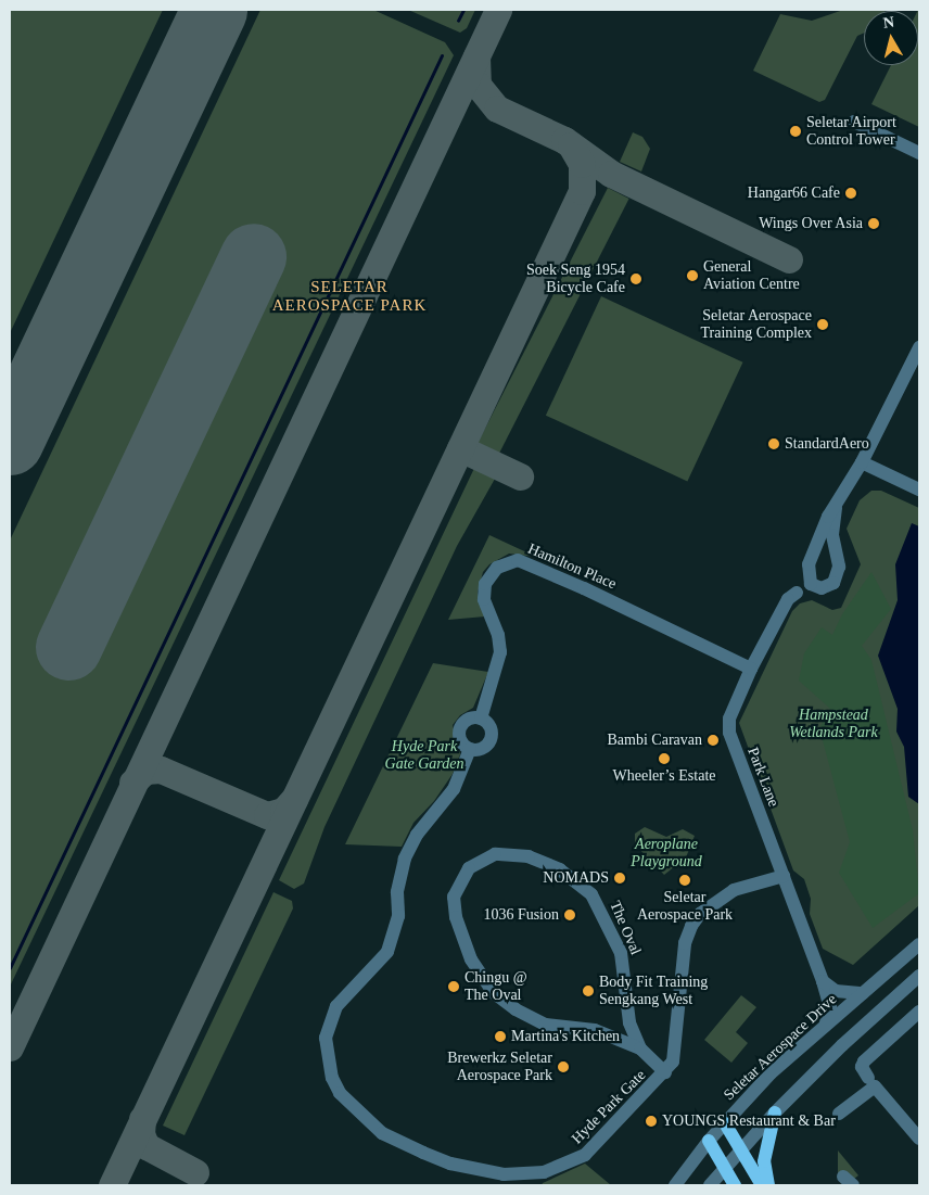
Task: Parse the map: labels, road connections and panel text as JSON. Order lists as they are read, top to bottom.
{
  "streets": {
    "street": [
      "Hamilton Place",
      "Park Lane",
      "The Oval",
      "Seletar Aerospace Drive",
      "Hyde Park Gate"
    ]
  },
  "crossings": [
    ["Hamilton Place", "Park Lane"],
    ["Hamilton Place", "Hyde Park Gate"],
    ["Park Lane", "Seletar Aerospace Drive"],
    ["Park Lane", "Hyde Park Gate"],
    ["The Oval", "Hyde Park Gate"]
  ],
  "districts": ["SELETAR AEROSPACE PARK"],
  "parks": ["Hampstead Wetlands Park", "Hyde Park Gate Garden", "Aeroplane Playground"],
  "places": [
    "Seletar Airport Control Tower",
    "Hangar66 Cafe",
    "Wings Over Asia",
    "General Aviation Centre",
    "Soek Seng 1954 Bicycle Cafe",
    "Seletar Aerospace Training Complex",
    "StandardAero",
    "Bambi Caravan",
    "Wheeler’s Estate",
    "NOMADS",
    "Seletar Aerospace Park",
    "1036 Fusion",
    "Chingu @ The Oval",
    "Body Fit Training Sengkang West",
    "Martina's Kitchen",
    "Brewerkz Seletar Aerospace Park",
    "YOUNGS Restaurant & Bar"
  ],
  "north": "top"
}
